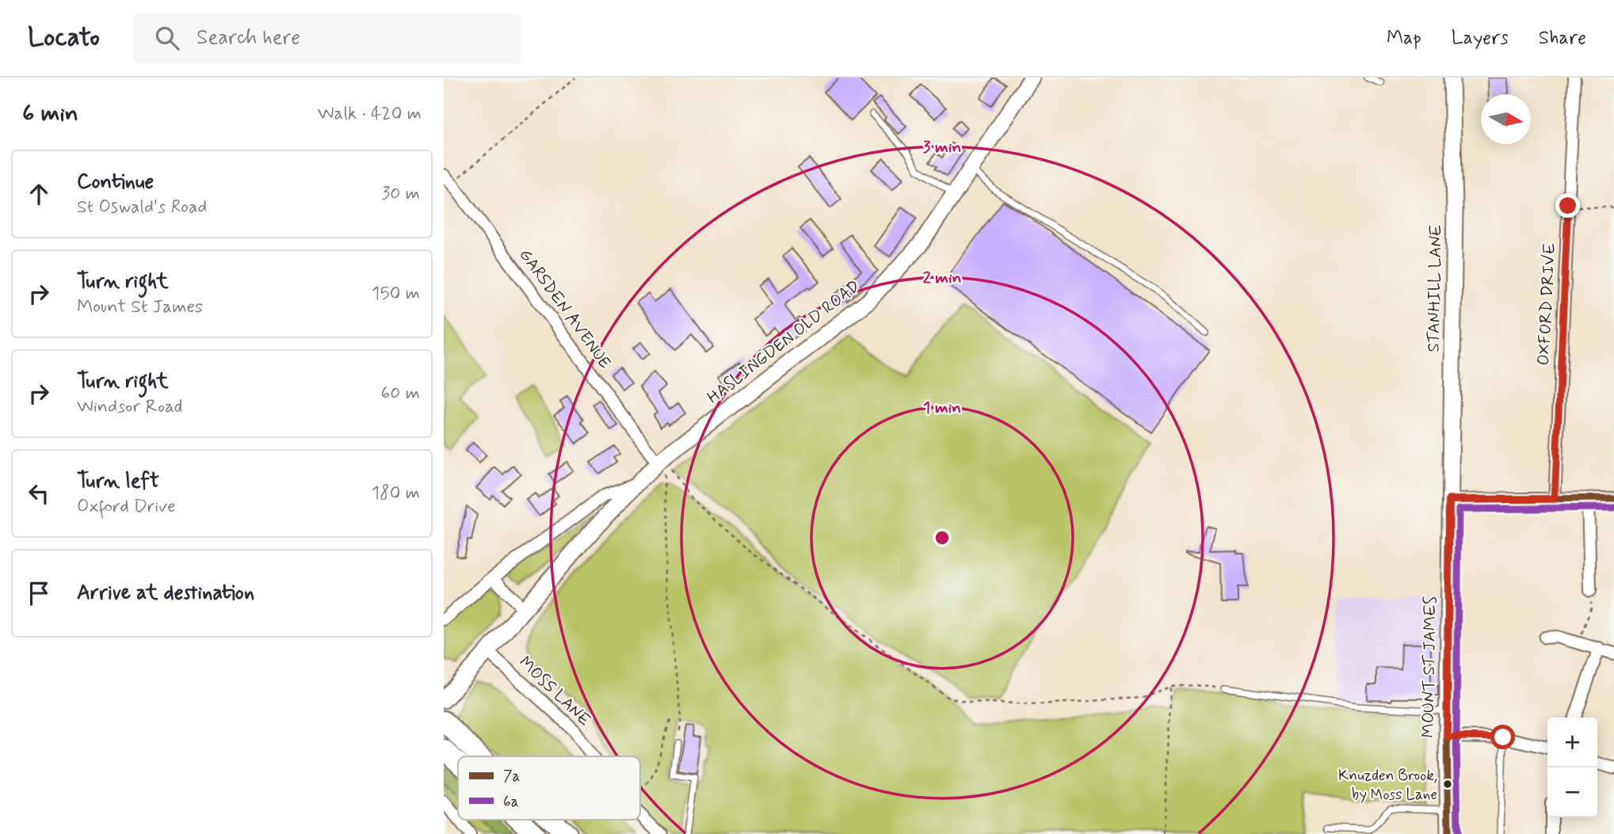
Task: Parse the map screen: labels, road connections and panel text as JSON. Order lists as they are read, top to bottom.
{
  "streets": {
    "main road": ["STANHILL LANE", "HASLINGDEN OLD ROAD", "MOUNT ST JAMES"],
    "street": ["OXFORD DRIVE", "GARSDEN AVENUE", "MOSS LANE"]
  },
  "crossings": [
    ["STANHILL LANE", "MOUNT ST JAMES"],
    ["GARSDEN AVENUE", "HASLINGDEN OLD ROAD"],
    ["HASLINGDEN OLD ROAD", "MOSS LANE"]
  ],
  "places": ["Knuzden Brook, by Moss Lane"],
  "lines": ["transit line 7a", "transit line 6a"],
  "legend": ["7a", "6a"],
  "north": "right",
  "page": {
    "header": "Locato",
    "search": "Search here",
    "nav": ["Map", "Layers", "Share"],
    "heading": ["6 min", "Walk · 420 m"],
    "list": [
      ["Continue", "St Oswald's Road", "30 m"],
      ["Turn right", "Mount St James", "150 m"],
      ["Turn right", "Windsor Road", "60 m"],
      ["Turn left", "Oxford Drive", "180 m"],
      "Arrive at destination"
    ],
    "map_buttons": ["+", "−"]
  },
  "rings": ["3 min", "2 min", "1 min"]
}
